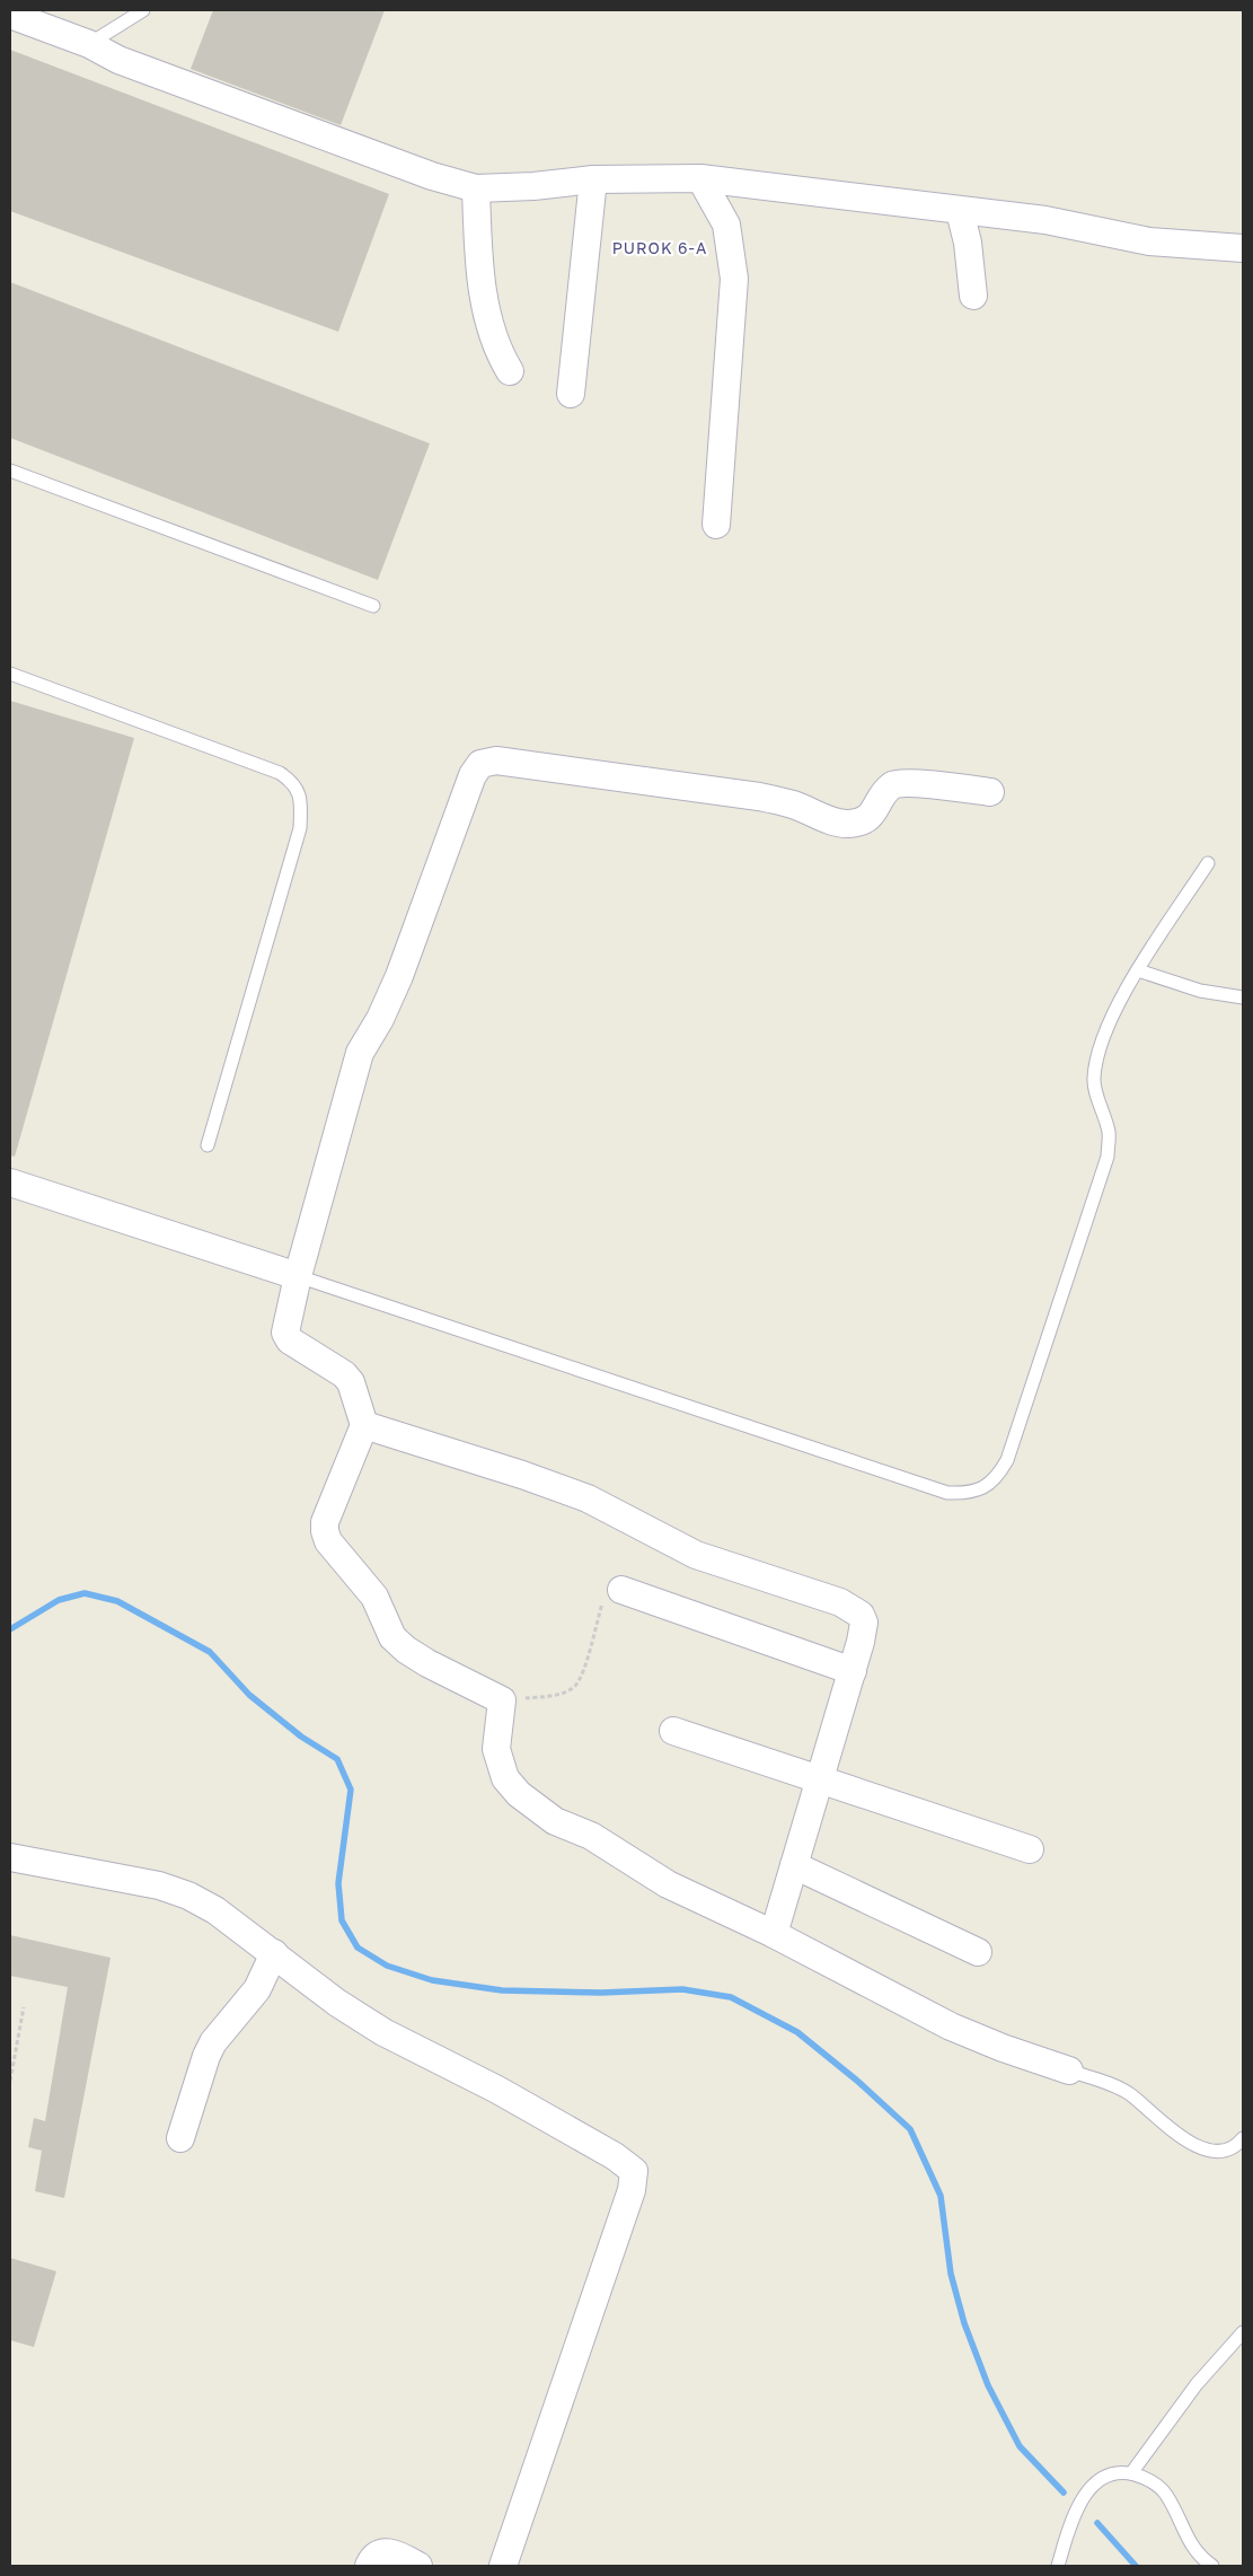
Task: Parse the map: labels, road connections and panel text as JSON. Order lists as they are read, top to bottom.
{
  "districts": ["PUROK 6-A"]
}
